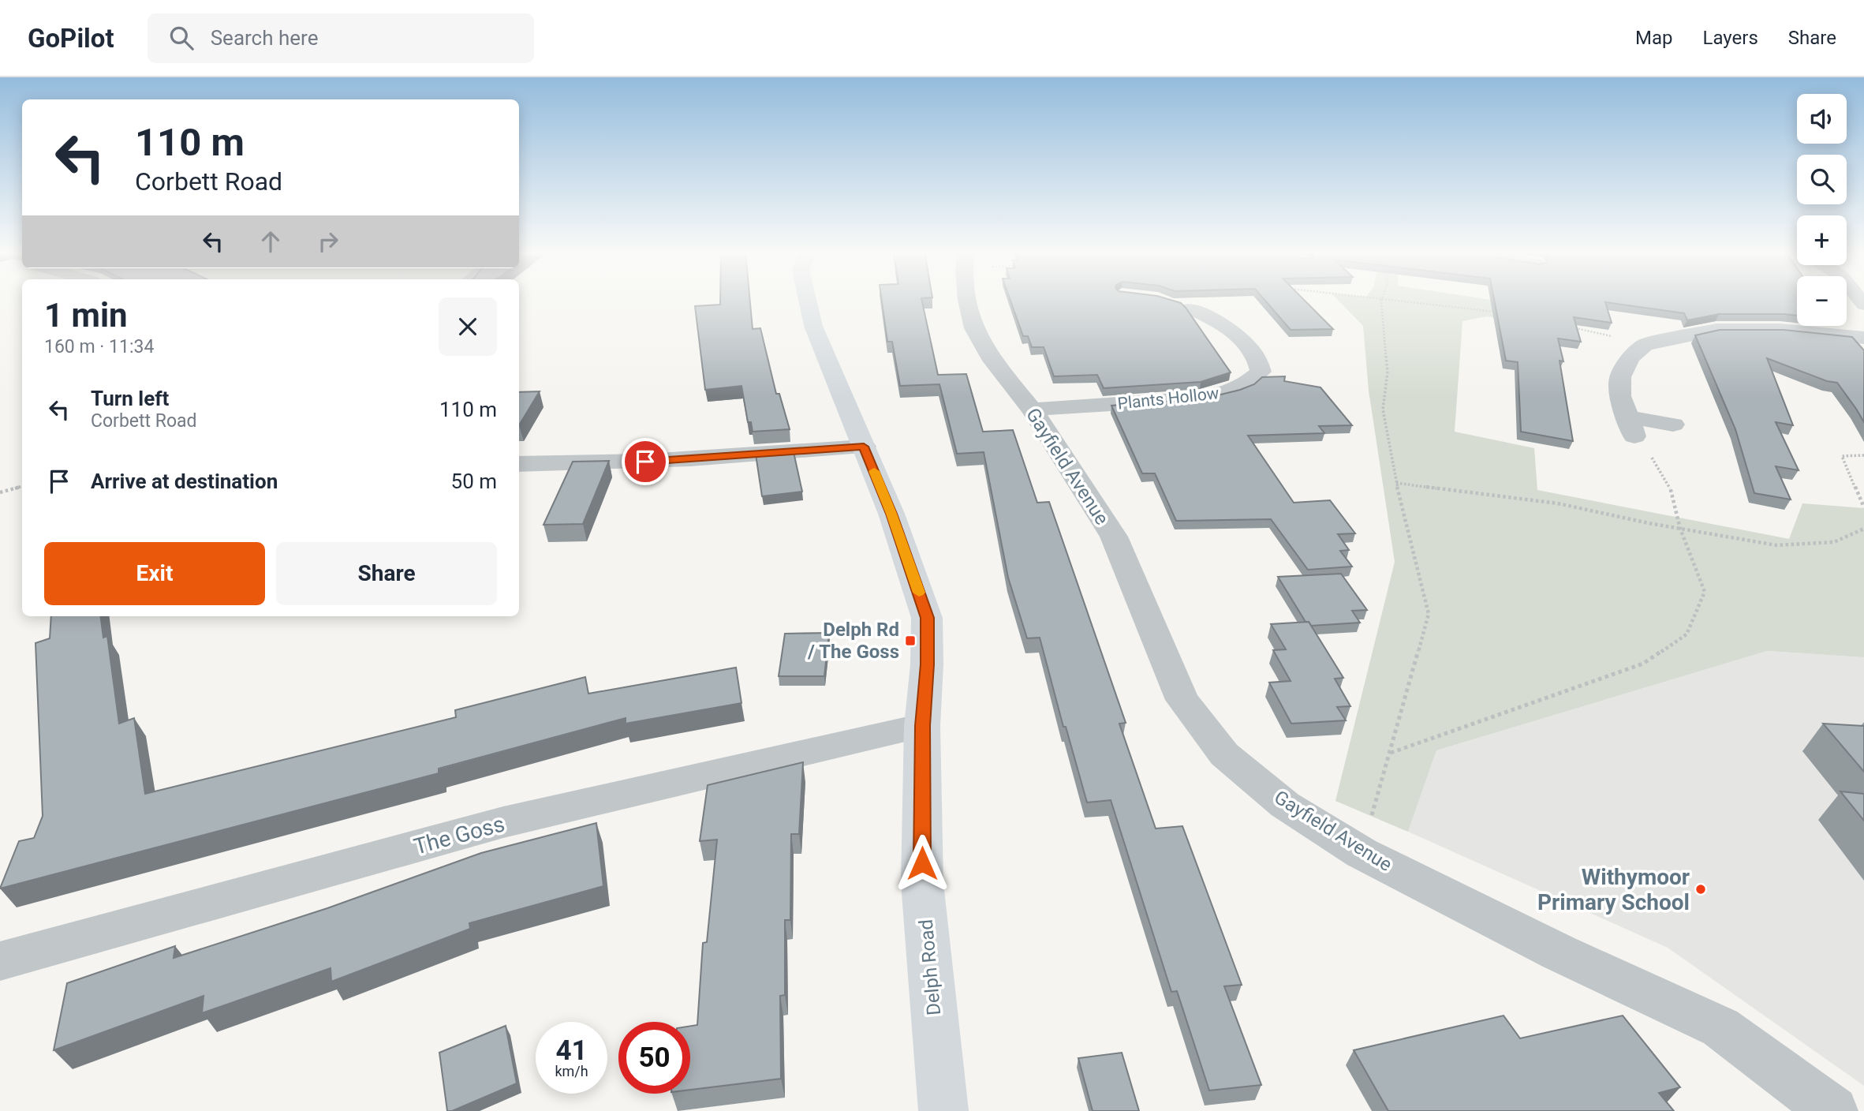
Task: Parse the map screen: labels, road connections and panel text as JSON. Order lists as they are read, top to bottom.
{
  "streets": {
    "main road": ["Delph Road"],
    "street": ["Plants Hollow", "Gayfield Avenue", "The Goss"]
  },
  "crossings": [
    ["Plants Hollow", "Gayfield Avenue"],
    ["The Goss", "Delph Road"]
  ],
  "places": {
    "transit": ["Delph Rd / The Goss"],
    "other": ["Withymoor Primary School"]
  },
  "page": {
    "header": "GoPilot",
    "search": "Search here",
    "nav": ["Map", "Layers", "Share"],
    "map_buttons": ["+", "−"],
    "turn": ["110 m", "Corbett Road"],
    "heading": ["1 min", "160 m · 11:34"],
    "list": [
      {
        "name": "Turn left",
        "note": "Corbett Road",
        "value": "110 m"
      },
      {
        "name": "Arrive at destination",
        "value": "50 m"
      }
    ],
    "buttons": ["Exit", "Share"],
    "speed": "41 km/h",
    "limit": "50"
  }
}
